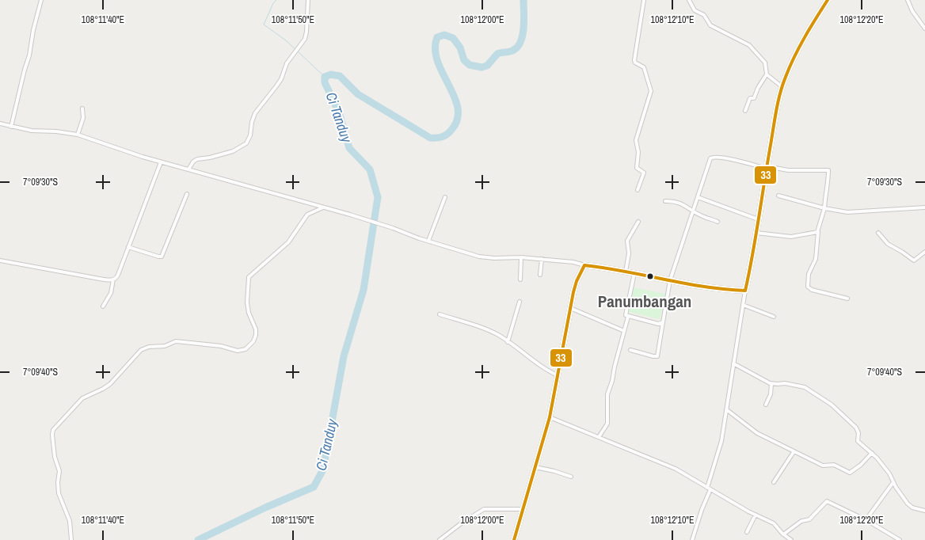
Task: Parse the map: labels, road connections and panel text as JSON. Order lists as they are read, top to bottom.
{
  "districts": ["Panumbangan"],
  "water": ["Ci Tanduy"],
  "lines": ["transit line 33"],
  "coordinates": [
    "108°11'40\"E",
    "108°11'50\"E",
    "108°12'00\"E",
    "108°12'10\"E",
    "108°12'20\"E",
    "7°09'30\"S",
    "7°09'40\"S"
  ]
}
